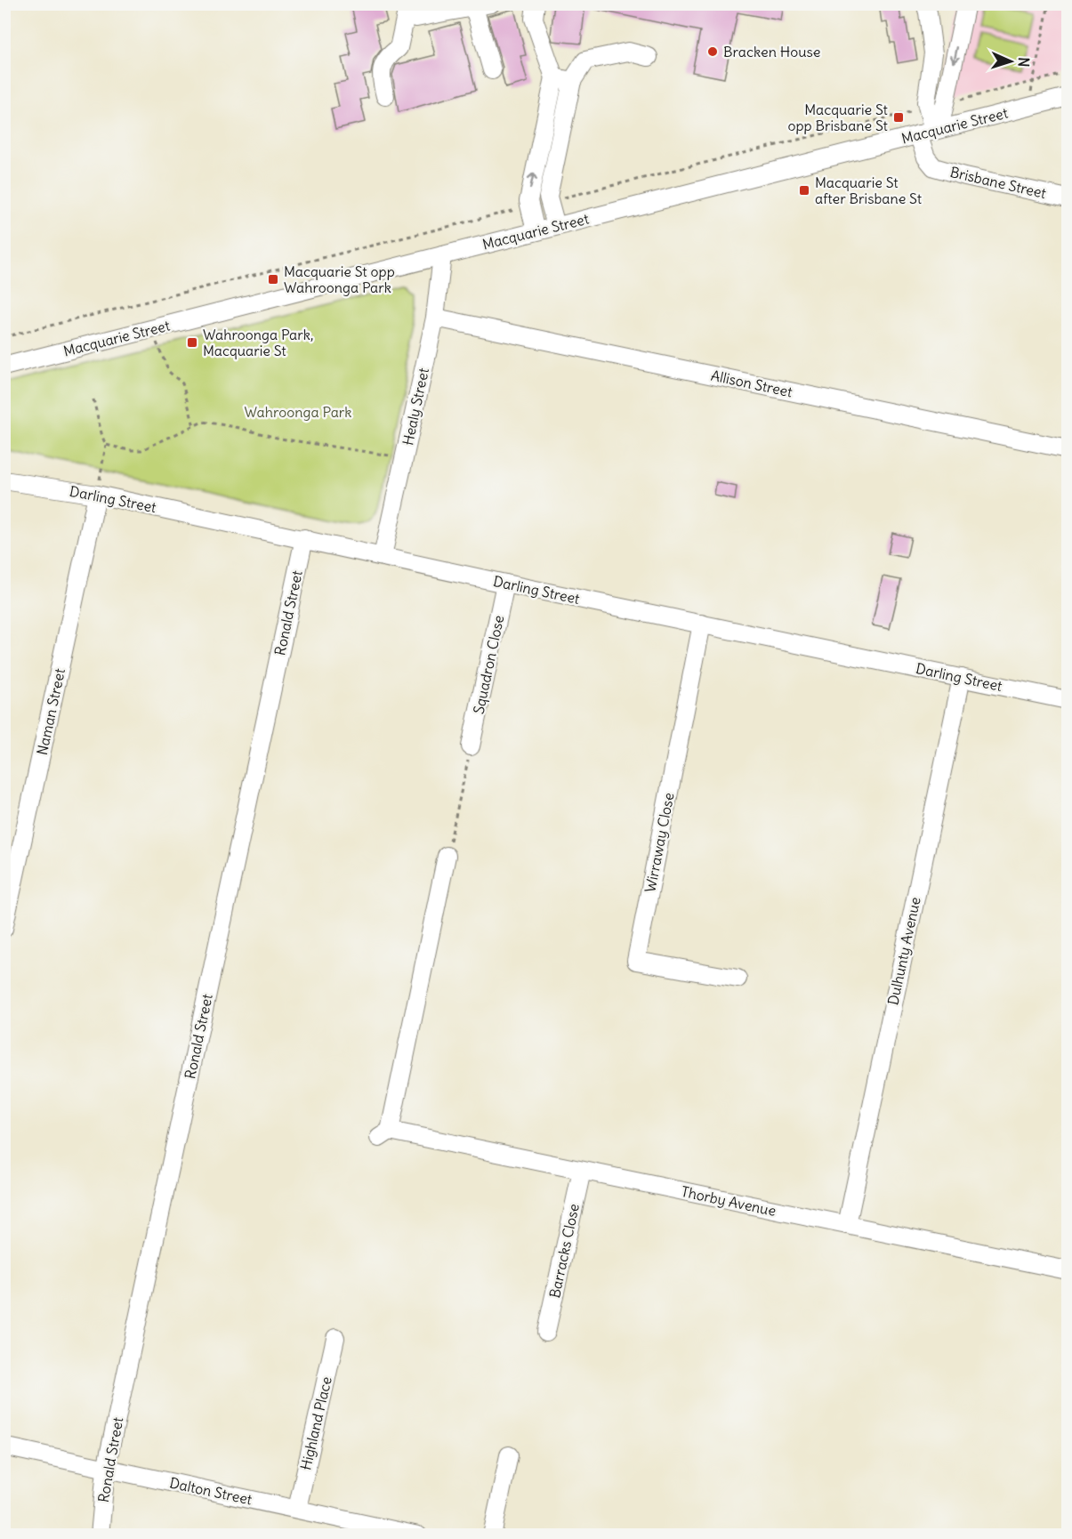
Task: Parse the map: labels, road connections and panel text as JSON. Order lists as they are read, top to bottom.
{
  "streets": {
    "street": [
      "Macquarie Street",
      "Brisbane Street",
      "Allison Street",
      "Healy Street",
      "Darling Street",
      "Ronald Street",
      "Squadron Close",
      "Naman Street",
      "Wirraway Close",
      "Dulhunty Avenue",
      "Thorby Avenue",
      "Barracks Close",
      "Highland Place",
      "Dalton Street"
    ]
  },
  "crossings": [
    ["Macquarie Street", "Brisbane Street"],
    ["Macquarie Street", "Healy Street"],
    ["Allison Street", "Healy Street"],
    ["Healy Street", "Darling Street"],
    ["Darling Street", "Ronald Street"],
    ["Darling Street", "Squadron Close"],
    ["Darling Street", "Naman Street"],
    ["Darling Street", "Wirraway Close"],
    ["Darling Street", "Dulhunty Avenue"],
    ["Ronald Street", "Dalton Street"],
    ["Dulhunty Avenue", "Thorby Avenue"],
    ["Thorby Avenue", "Barracks Close"],
    ["Highland Place", "Dalton Street"]
  ],
  "parks": ["Wahroonga Park"],
  "places": {
    "other": ["Bracken House"],
    "transit": [
      "Macquarie St opp Brisbane St",
      "Macquarie St after Brisbane St",
      "Macquarie St opp Wahroonga Park",
      "Wahroonga Park, Macquarie St"
    ]
  },
  "north": "right"
}
